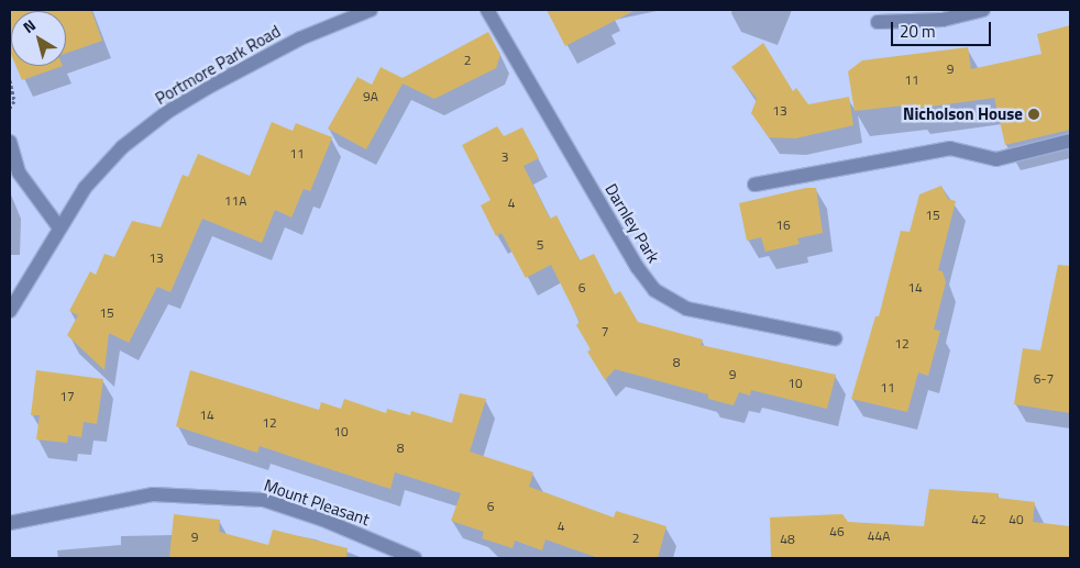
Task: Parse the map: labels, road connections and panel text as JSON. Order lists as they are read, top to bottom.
{
  "streets": {
    "street": ["Portmore Park Road", "Darnley Park", "Mount Pleasant"]
  },
  "places": ["Nicholson House"],
  "house_numbers": [
    "2",
    "9",
    "11",
    "9A",
    "13",
    "11",
    "3",
    "11A",
    "4",
    "15",
    "16",
    "5",
    "13",
    "6",
    "14",
    "15",
    "7",
    "12",
    "8",
    "9",
    "6-7",
    "10",
    "11",
    "17",
    "14",
    "12",
    "10",
    "8",
    "6",
    "42",
    "40",
    "4",
    "46",
    "44A",
    "9",
    "2",
    "48"
  ],
  "scale_bar": "20 m",
  "north": "top left"
}
